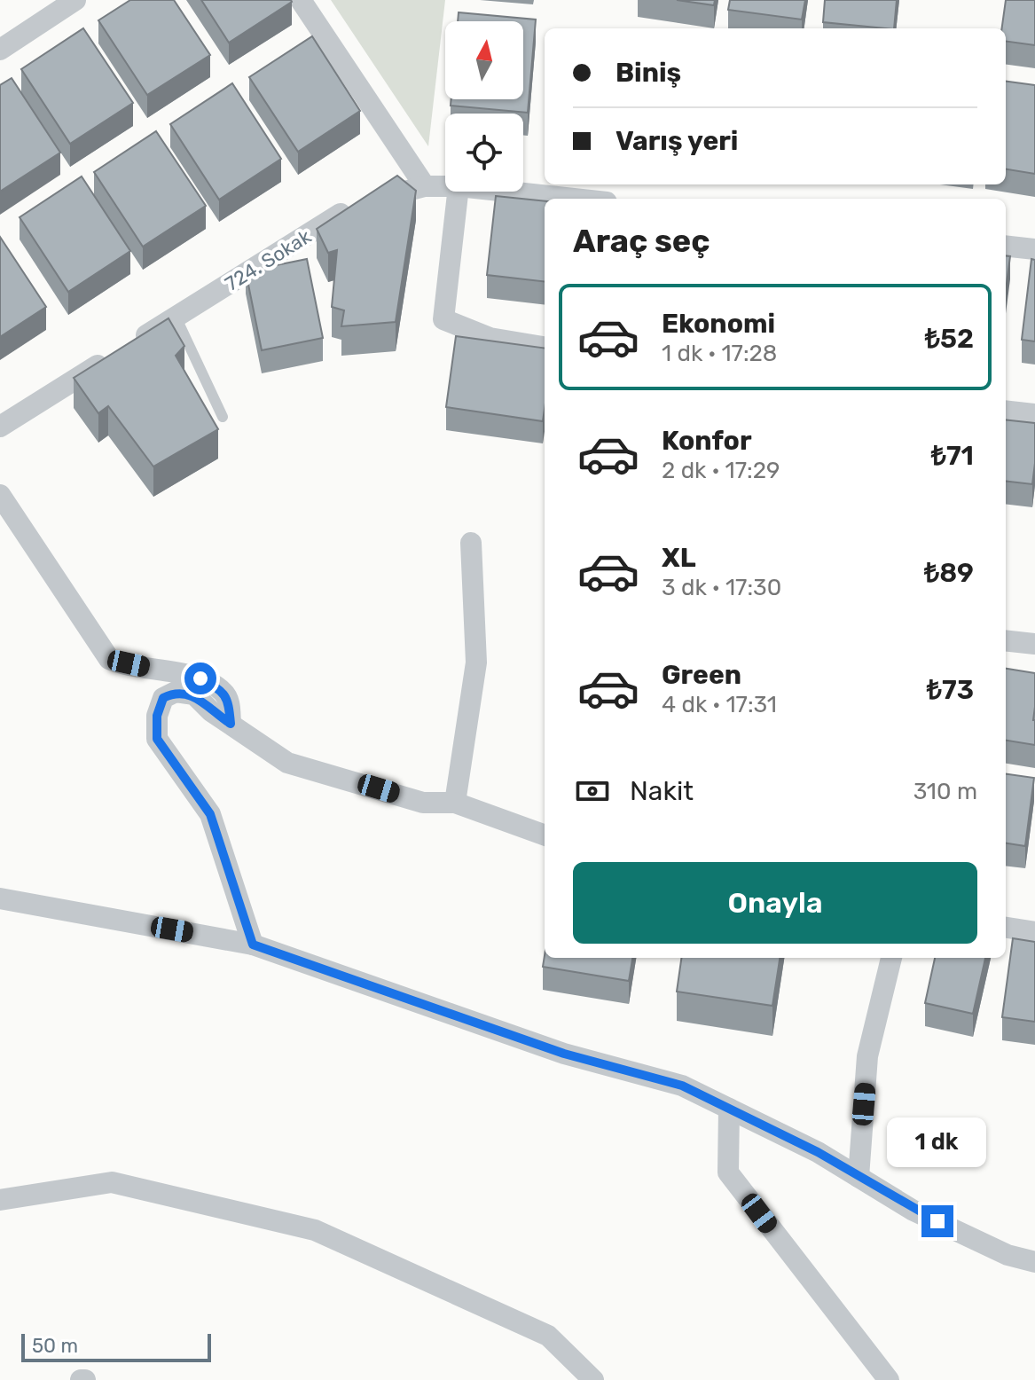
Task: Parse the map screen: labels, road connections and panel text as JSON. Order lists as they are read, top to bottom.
{
  "streets": {
    "street": ["724. Sokak"]
  },
  "scale_bar": "50 m",
  "north": "top",
  "page": {
    "banner": ["Biniş", "Varış yeri"],
    "heading": "Araç seç",
    "list": [
      {
        "name": "Ekonomi",
        "note": "1 dk · 17:28",
        "value": "₺52"
      },
      {
        "name": "Konfor",
        "note": "2 dk · 17:29",
        "value": "₺71"
      },
      {
        "name": "XL",
        "note": "3 dk · 17:30",
        "value": "₺89"
      },
      {
        "name": "Green",
        "note": "4 dk · 17:31",
        "value": "₺73"
      }
    ],
    "pay": ["Nakit", "310 m"],
    "buttons": "Onayla",
    "bubble": "1 dk",
    "scale": "50 m"
  }
}
